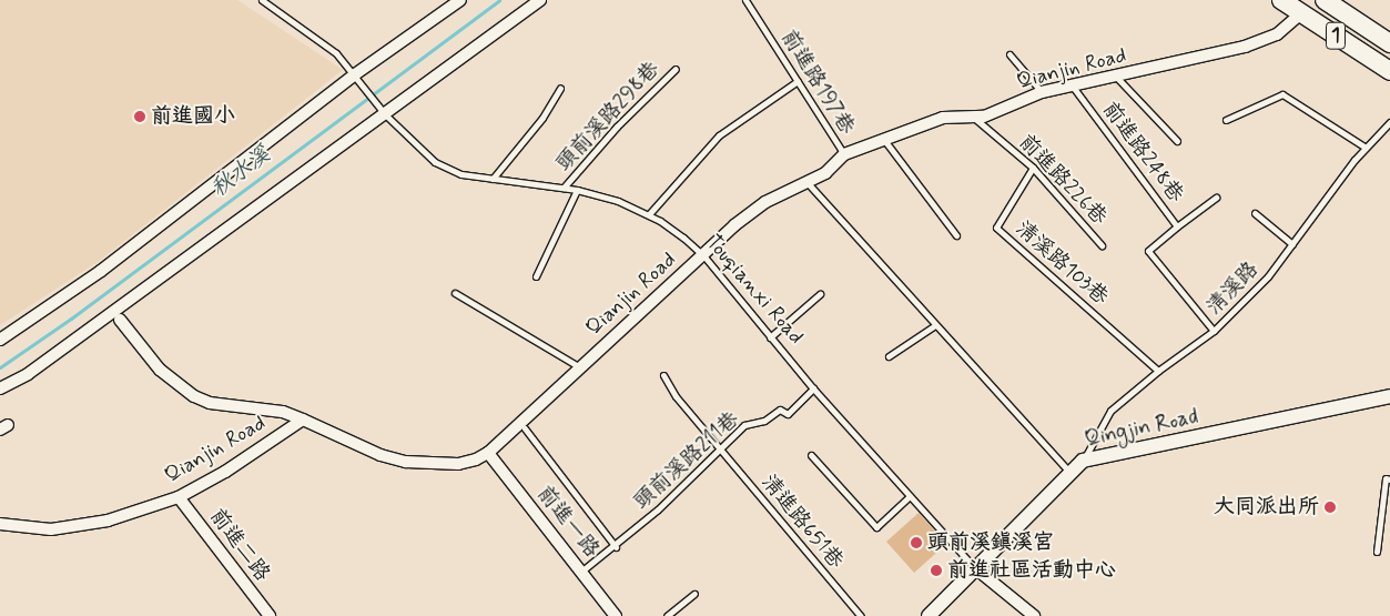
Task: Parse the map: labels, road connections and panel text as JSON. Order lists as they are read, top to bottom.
{
  "streets": {
    "main road": ["1"],
    "street": [
      "Qianjin Road",
      "Touqianxi Road",
      "Qingjin Road",
      "前進一路",
      "前進二路"
    ],
    "lane": [
      "前進路197巷",
      "頭前溪路298巷",
      "前進路248巷",
      "前進路226巷",
      "清溪路103巷",
      "清溪路",
      "頭前溪路211巷",
      "清進路651巷"
    ]
  },
  "crossings": [
    ["1", "Qianjin Road"],
    ["Qianjin Road", "前進路197巷"],
    ["Qianjin Road", "前進路248巷"],
    ["Qianjin Road", "前進路226巷"],
    ["Qianjin Road", "Touqianxi Road"],
    ["Qianjin Road", "前進一路"],
    ["Qianjin Road", "前進二路"],
    ["頭前溪路298巷", "Touqianxi Road"],
    ["前進路226巷", "清溪路103巷"],
    ["清溪路103巷", "清溪路"],
    ["清溪路", "Qingjin Road"],
    ["Touqianxi Road", "Qingjin Road"],
    ["Touqianxi Road", "頭前溪路211巷"],
    ["頭前溪路211巷", "前進一路"],
    ["頭前溪路211巷", "清進路651巷"]
  ],
  "water": ["秋水溪"],
  "places": [
    "前進國小",
    "大同派出所",
    "頭前溪鎮溪宮",
    "前進社區活動中心"
  ]
}
